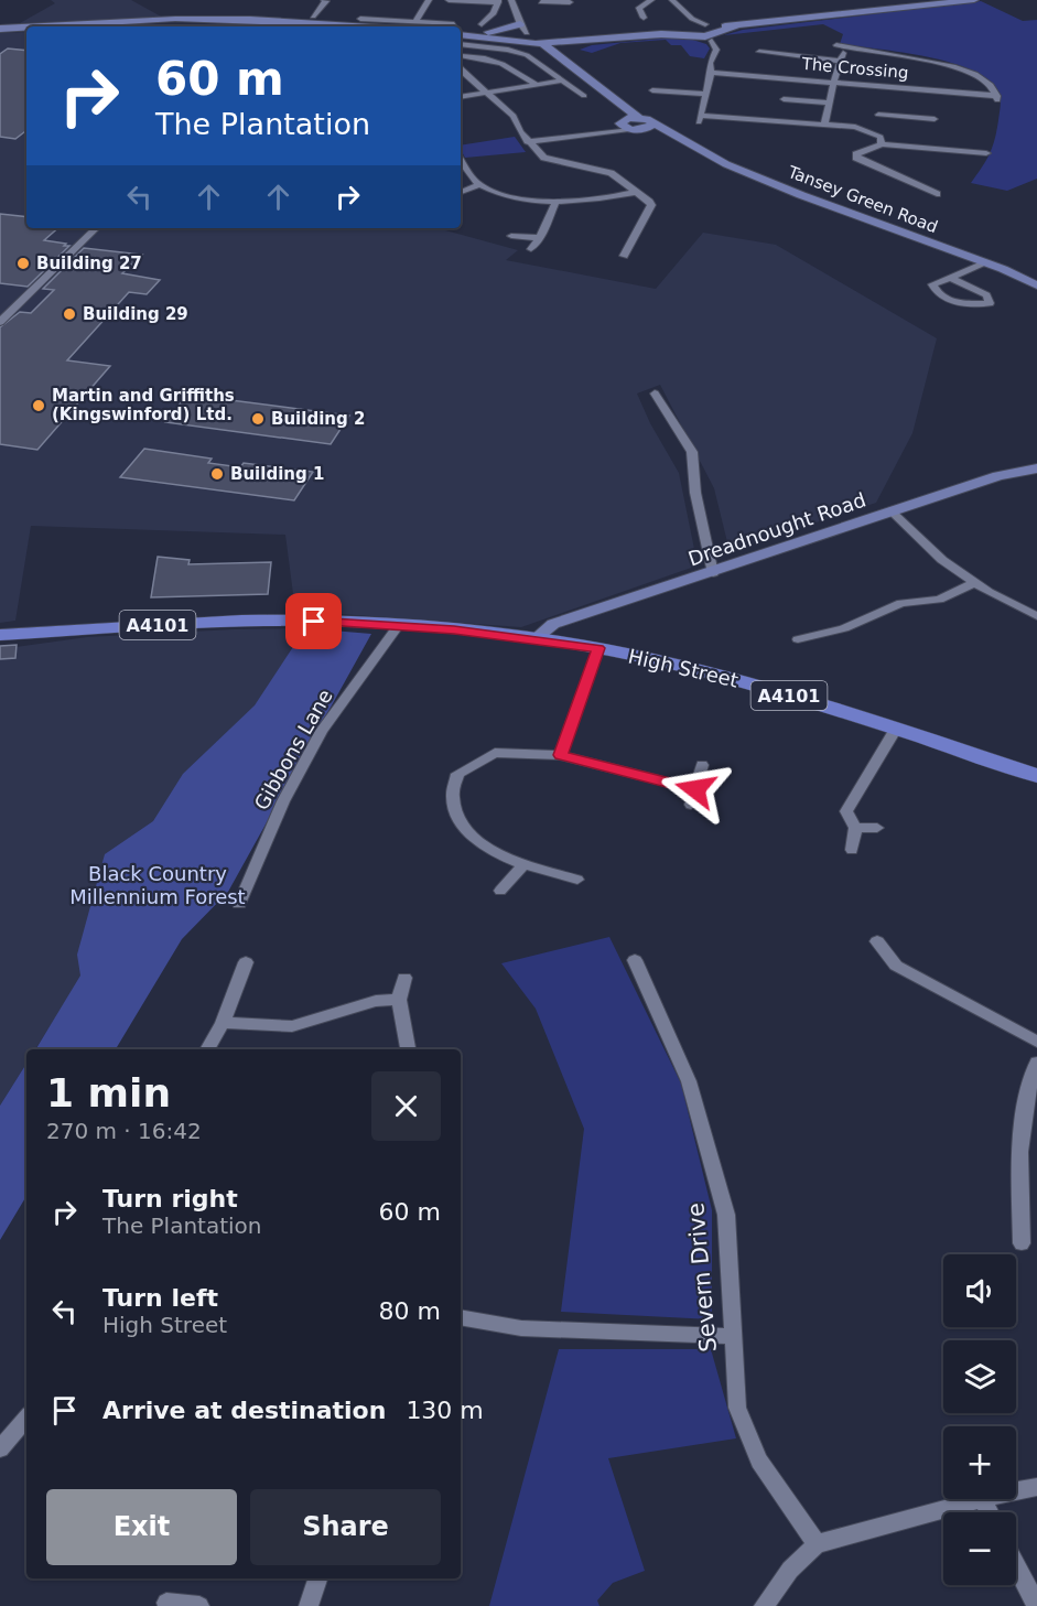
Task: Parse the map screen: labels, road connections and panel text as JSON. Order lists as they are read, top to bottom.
{
  "streets": {
    "main road": [
      "Tansey Green Road",
      "Dreadnought Road",
      "A4101",
      "High Street"
    ],
    "street": ["The Crossing", "Gibbons Lane", "Severn Drive"]
  },
  "crossings": [
    ["Dreadnought Road", "High Street"],
    ["High Street", "Gibbons Lane"]
  ],
  "parks": ["Black Country Millennium Forest"],
  "places": [
    "Building 27",
    "Building 29",
    "Martin and Griffiths (Kingswinford) Ltd.",
    "Building 2",
    "Building 1"
  ],
  "page": {
    "turn": ["60 m", "The Plantation"],
    "heading": ["1 min", "270 m · 16:42"],
    "list": [
      {
        "name": "Turn right",
        "note": "The Plantation",
        "value": "60 m"
      },
      {
        "name": "Turn left",
        "note": "High Street",
        "value": "80 m"
      },
      {
        "name": "Arrive at destination",
        "value": "130 m"
      }
    ],
    "map_buttons": ["+", "−"],
    "buttons": ["Exit", "Share"]
  }
}
